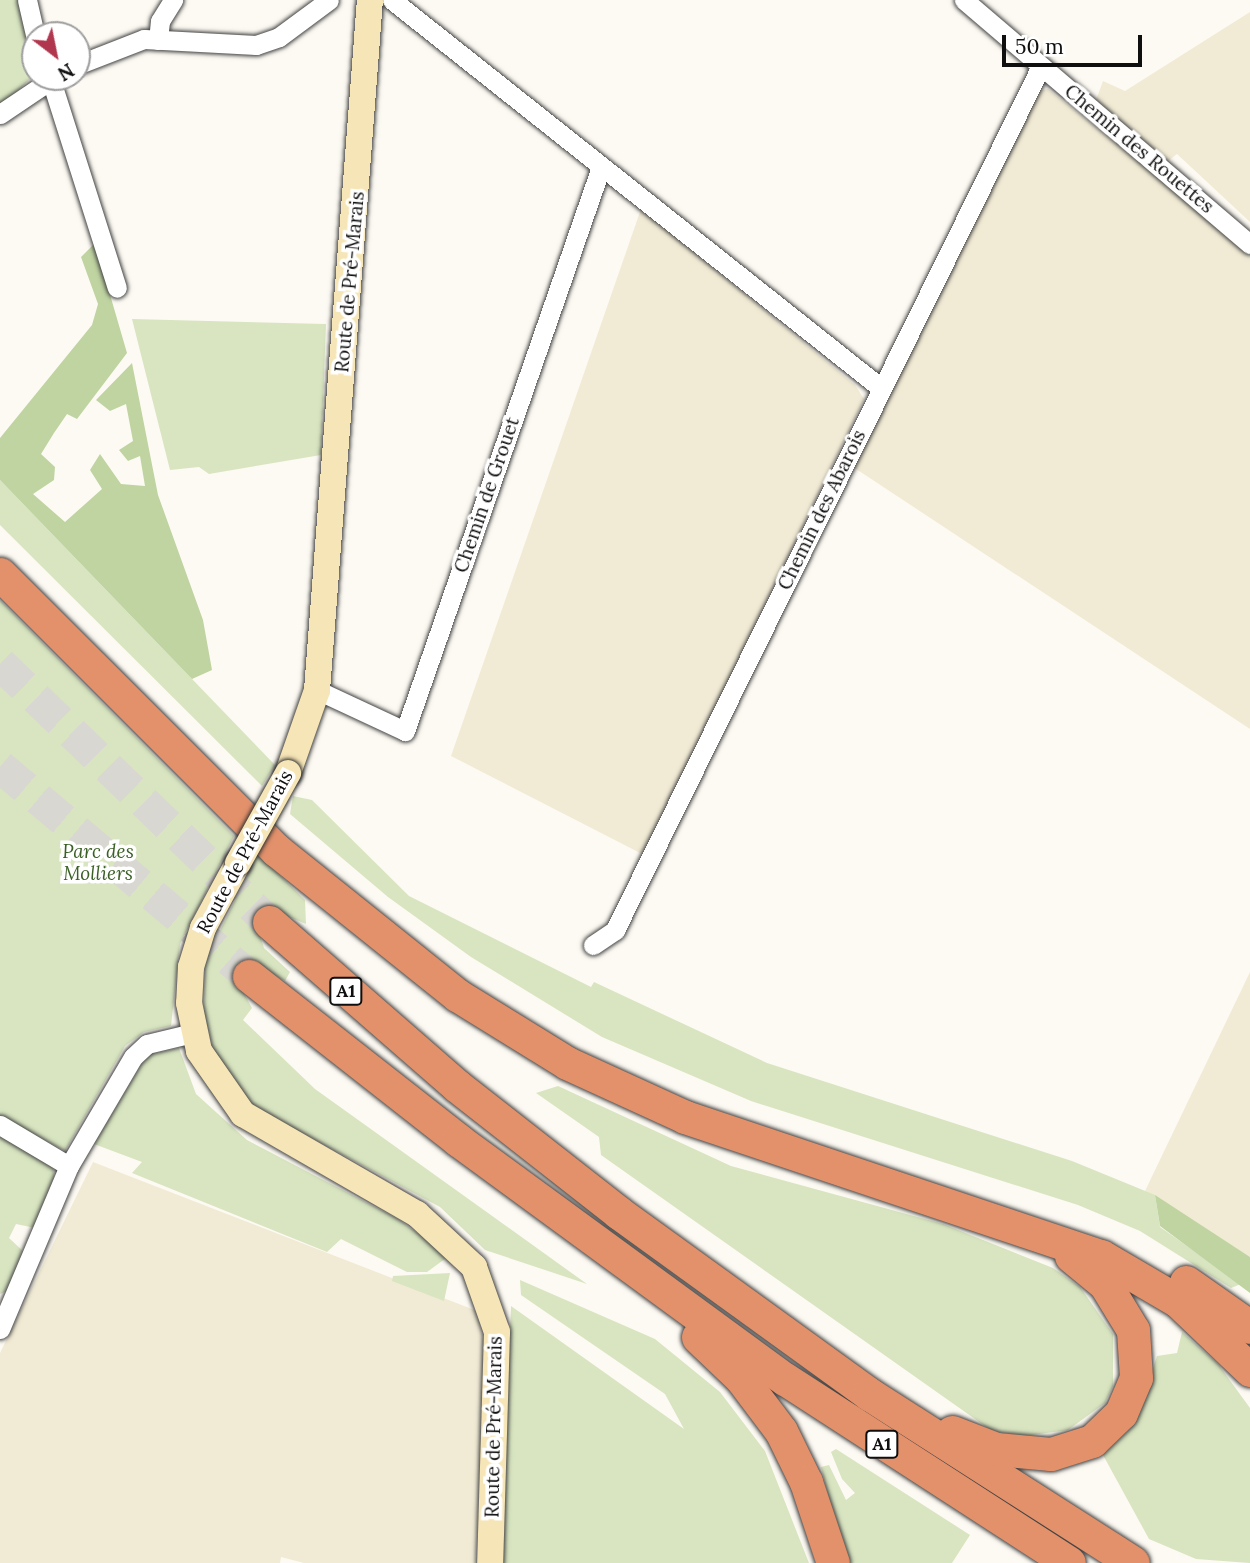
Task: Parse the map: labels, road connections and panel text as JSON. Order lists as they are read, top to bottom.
{
  "streets": {
    "highway": ["A1"],
    "street": [
      "Chemin des Rouettes",
      "Route de Pré-Marais",
      "Chemin de Grouet",
      "Chemin des Abarois"
    ]
  },
  "crossings": [
    ["Chemin des Rouettes", "Chemin des Abarois"],
    ["Route de Pré-Marais", "Chemin de Grouet"]
  ],
  "parks": ["Parc des Molliers"],
  "scale_bar": "50 m",
  "north": "bottom right"
}
